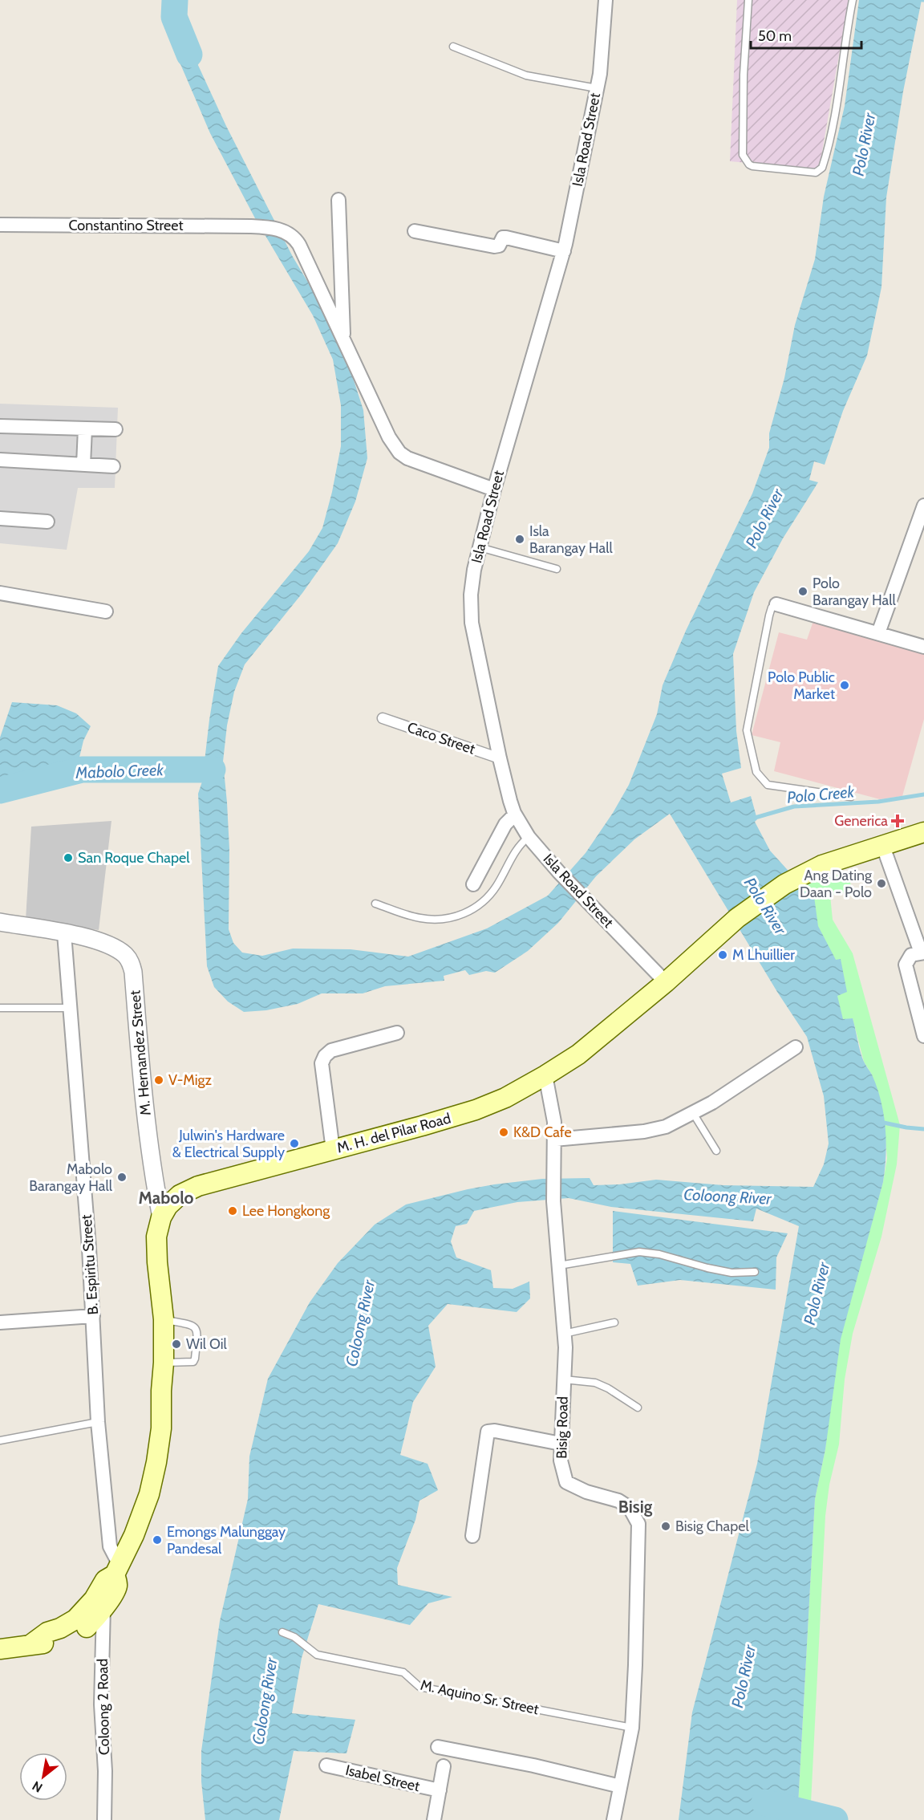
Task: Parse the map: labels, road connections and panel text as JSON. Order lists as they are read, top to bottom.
{
  "streets": {
    "main road": ["M. H. del Pilar Road"],
    "street": [
      "Isla Road Street",
      "Constantino Street",
      "Caco Street",
      "M. Hernandez Street",
      "B. Espiritu Street",
      "Bisig Road",
      "Coloong 2 Road",
      "Isabel Street"
    ],
    "lane": ["M. Aquino Sr. Street"]
  },
  "crossings": [
    ["Isla Road Street", "Caco Street"],
    ["Isla Road Street", "M. H. del Pilar Road"],
    ["M. Hernandez Street", "M. H. del Pilar Road"],
    ["M. Hernandez Street", "B. Espiritu Street"],
    ["M. H. del Pilar Road", "B. Espiritu Street"],
    ["M. H. del Pilar Road", "Bisig Road"],
    ["M. H. del Pilar Road", "Coloong 2 Road"],
    ["Bisig Road", "M. Aquino Sr. Street"]
  ],
  "districts": ["Mabolo", "Bisig"],
  "water": [
    "Polo River",
    "Mabolo Creek",
    "Polo Creek",
    "Coloong River"
  ],
  "places": {
    "other": [
      "Isla Barangay Hall",
      "Polo Barangay Hall",
      "Polo Public Market",
      "San Roque Chapel",
      "Ang Dating Daan - Polo",
      "M Lhuillier",
      "V-Migz",
      "K&D Cafe",
      "Julwin's Hardware & Electrical Supply",
      "Mabolo Barangay Hall",
      "Lee Hongkong",
      "Wil Oil",
      "Bisig Chapel",
      "Emongs Malunggay Pandesal"
    ],
    "health": ["Generica"]
  },
  "scale_bar": "50 m",
  "north": "bottom left"
}
